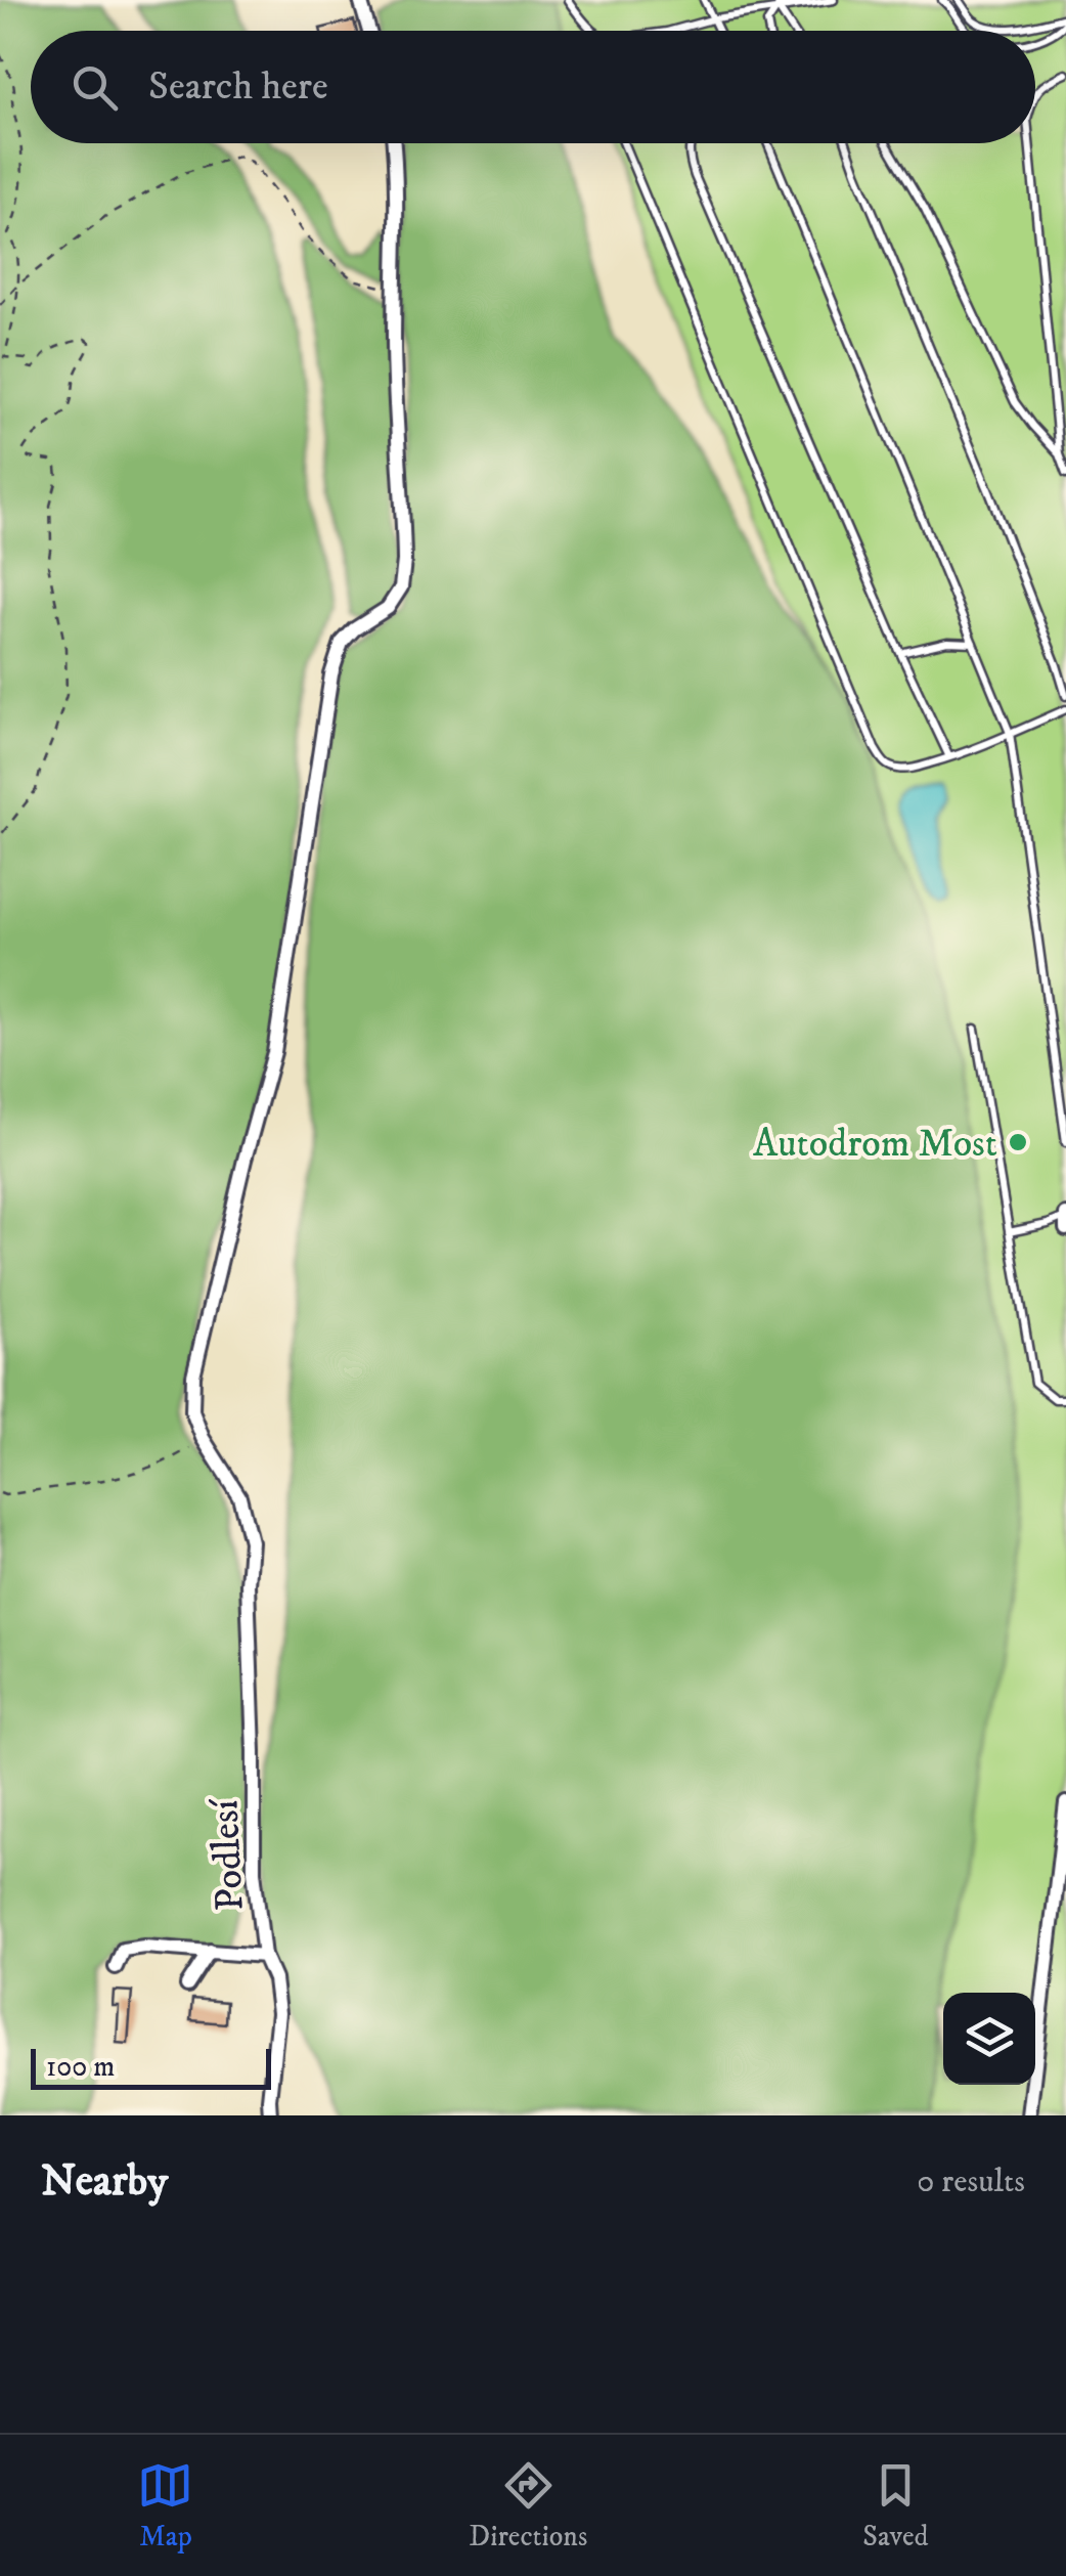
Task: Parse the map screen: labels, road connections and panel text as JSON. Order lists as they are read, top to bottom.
{
  "streets": {
    "street": ["Podlesí"]
  },
  "places": ["Autodrom Most"],
  "scale_bar": "100 m",
  "page": {
    "search": "Search here",
    "scale": "100 m",
    "heading": ["Nearby", "0 results"],
    "nav": ["Map", "Directions", "Saved"]
  }
}
